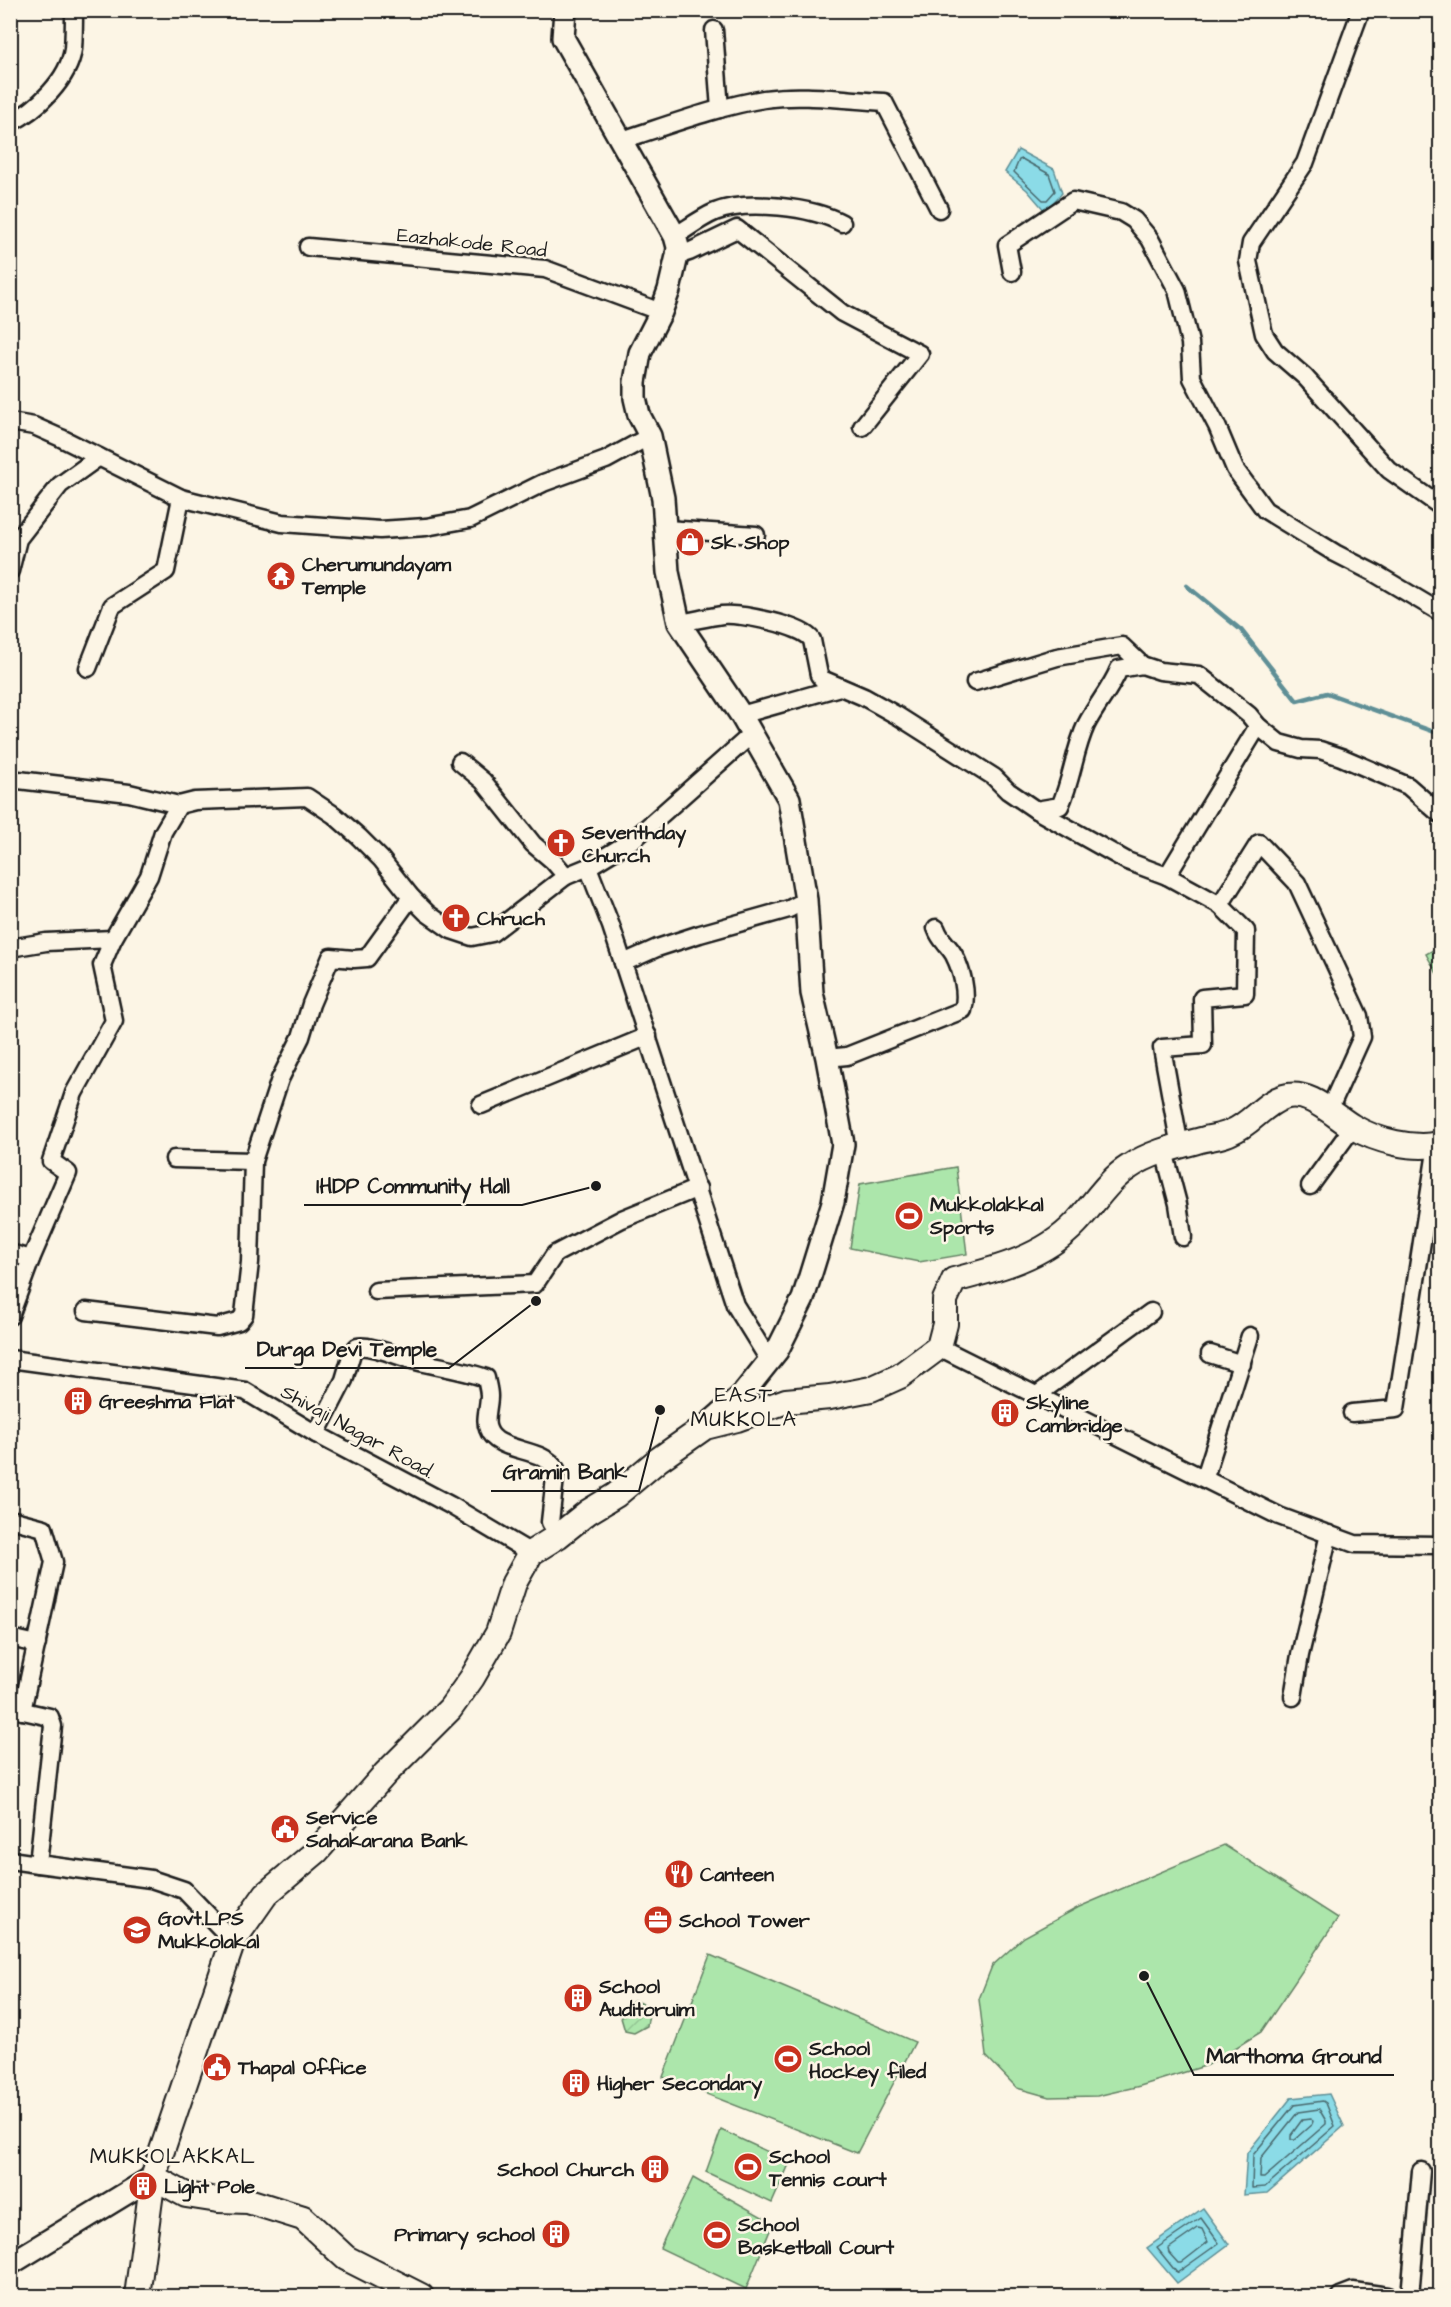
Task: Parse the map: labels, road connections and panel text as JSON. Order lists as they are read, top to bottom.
{
  "streets": {
    "street": ["Eazhakode Road", "Shivaji Nagar Road."]
  },
  "districts": ["EAST MUKKOLA", "MUKKOLAKKAL"],
  "places": {
    "shop": ["Sk Shop"],
    "temple": ["Cherumundayam Temple"],
    "church": ["Seventhday Church", "Chruch"],
    "other": [
      "IHDP Community Hall",
      "Durga Devi Temple",
      "Gramin Bank",
      "Marthoma Ground"
    ],
    "sports": [
      "Mukkolakkal Sports",
      "School Hockey filed",
      "School Tennis court",
      "School Basketball Court"
    ],
    "building": [
      "Greeshma Flat",
      "Skyline Cambridge",
      "School Auditoruim",
      "Higher Secondary",
      "School Church",
      "Light Pole",
      "Primary school"
    ],
    "public building": ["Service Sahakarana Bank", "Thapal Office"],
    "restaurant": ["Canteen"],
    "office": ["School Tower"],
    "school or university": ["Govt.LPS Mukkolakal"]
  }
}
